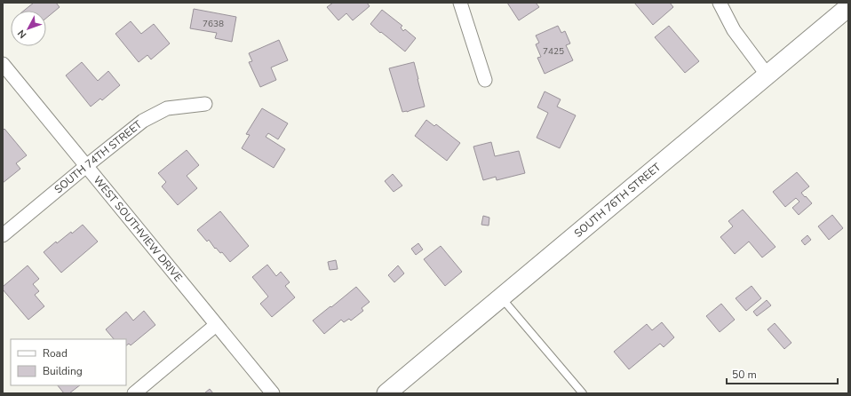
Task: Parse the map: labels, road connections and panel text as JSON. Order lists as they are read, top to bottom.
{
  "streets": {
    "main road": ["SOUTH 76TH STREET"],
    "street": ["SOUTH 74TH STREET", "WEST SOUTHVIEW DRIVE"]
  },
  "crossings": [
    ["SOUTH 74TH STREET", "WEST SOUTHVIEW DRIVE"]
  ],
  "house_numbers": ["7638", "7425"],
  "legend": ["Road", "Building"],
  "scale_bar": "50 m",
  "north": "bottom left"
}
